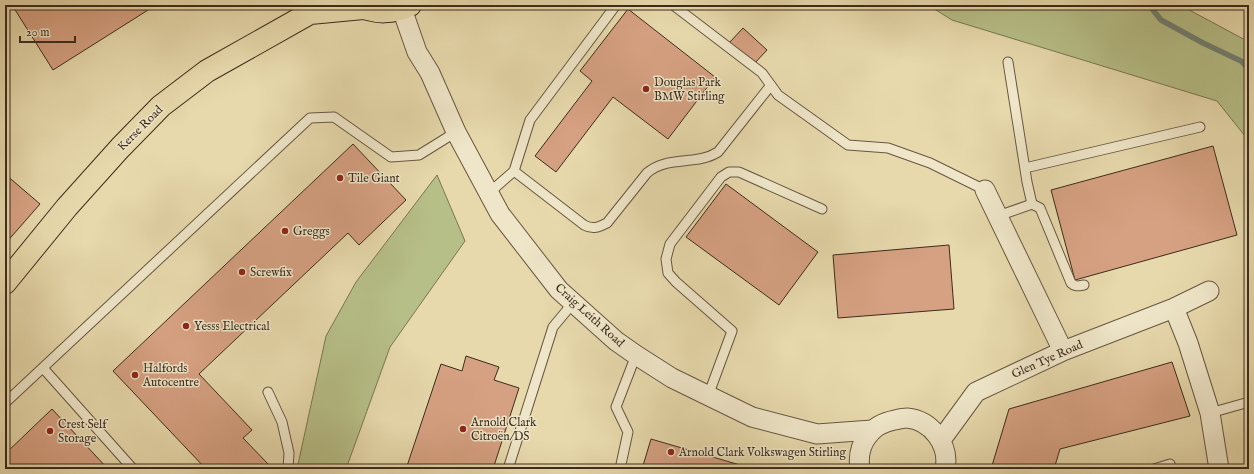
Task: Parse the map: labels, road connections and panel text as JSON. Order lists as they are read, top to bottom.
{
  "streets": {
    "main road": ["Kerse Road"],
    "street": ["Craig Leith Road", "Glen Tye Road"]
  },
  "crossings": [
    ["Kerse Road", "Craig Leith Road"]
  ],
  "places": [
    "Douglas Park BMW Stirling",
    "Tile Giant",
    "Greggs",
    "Screwfix",
    "Yesss Electrical",
    "Halfords Autocentre",
    "Arnold Clark Citroën/DS",
    "Crest Self Storage",
    "Arnold Clark Volkswagen Stirling"
  ],
  "scale_bar": "20 m"
}
